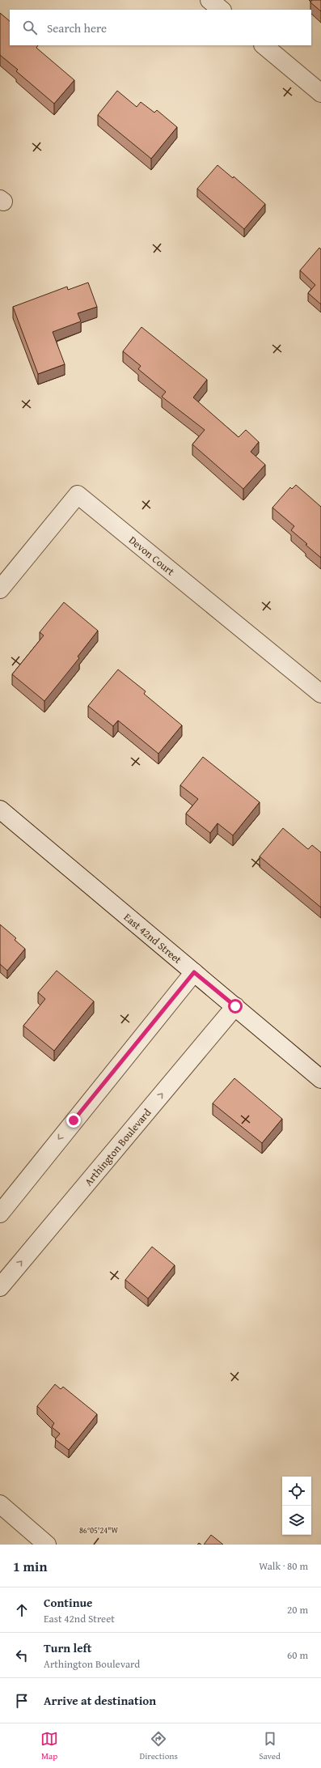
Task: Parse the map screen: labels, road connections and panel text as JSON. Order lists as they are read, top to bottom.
{
  "streets": {
    "street": ["Devon Court", "East 42nd Street", "Arthington Boulevard"]
  },
  "crossings": [
    ["East 42nd Street", "Arthington Boulevard"]
  ],
  "page": {
    "search": "Search here",
    "heading": ["1 min", "Walk · 80 m"],
    "list": [
      ["Continue", "East 42nd Street", "20 m"],
      ["Turn left", "Arthington Boulevard", "60 m"],
      "Arrive at destination"
    ],
    "nav": ["Map", "Directions", "Saved"]
  },
  "coordinates": ["86°05'24\"W"]
}
